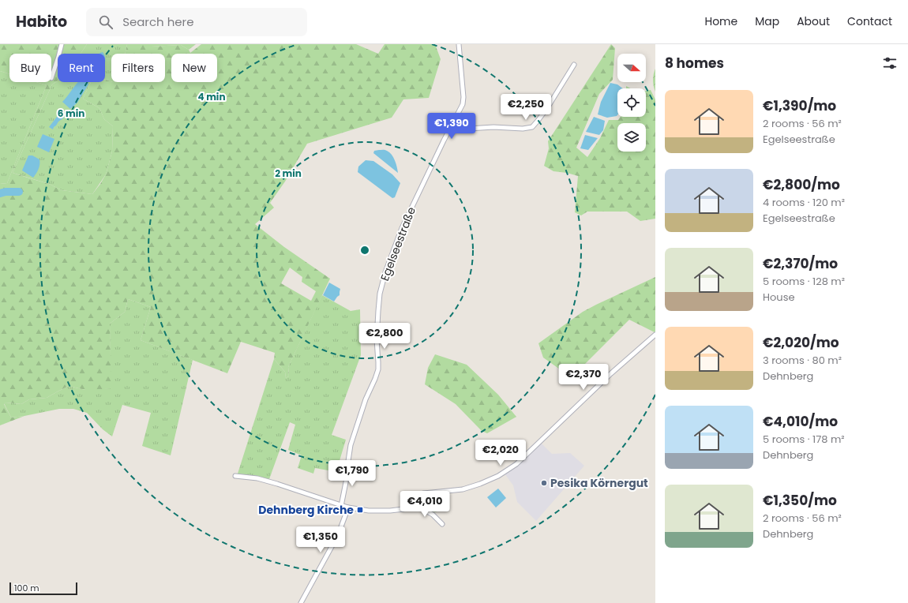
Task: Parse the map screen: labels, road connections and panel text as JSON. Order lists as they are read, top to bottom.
{
  "streets": {
    "street": ["Egelseestraße"]
  },
  "places": {
    "other": ["Pesika Körnergut"],
    "transit": ["Dehnberg Kirche"]
  },
  "scale_bar": "100 m",
  "north": "right",
  "page": {
    "header": "Habito",
    "search": "Search here",
    "nav": [
      "Home",
      "Map",
      "About",
      "Contact"
    ],
    "heading": "8 homes",
    "chip": [
      "Buy",
      "Rent",
      "Filters",
      "New"
    ],
    "list": [
      {
        "name": "€1,390/mo",
        "note": "2 rooms · 56 m² · Egelseestraße"
      },
      {
        "name": "€2,800/mo",
        "note": "4 rooms · 120 m² · Egelseestraße"
      },
      {
        "name": "€2,370/mo",
        "note": "5 rooms · 128 m² · House"
      },
      {
        "name": "€2,020/mo",
        "note": "3 rooms · 80 m² · Dehnberg"
      },
      {
        "name": "€4,010/mo",
        "note": "5 rooms · 178 m² · Dehnberg"
      },
      {
        "name": "€1,350/mo",
        "note": "2 rooms · 56 m² · Dehnberg"
      }
    ],
    "price": [
      "€2,250",
      "€1,390",
      "€2,800",
      "€2,370",
      "€2,020",
      "€1,790",
      "€4,010",
      "€1,350"
    ],
    "scale": "100 m"
  },
  "rings": ["4 min", "6 min", "2 min"]
}
